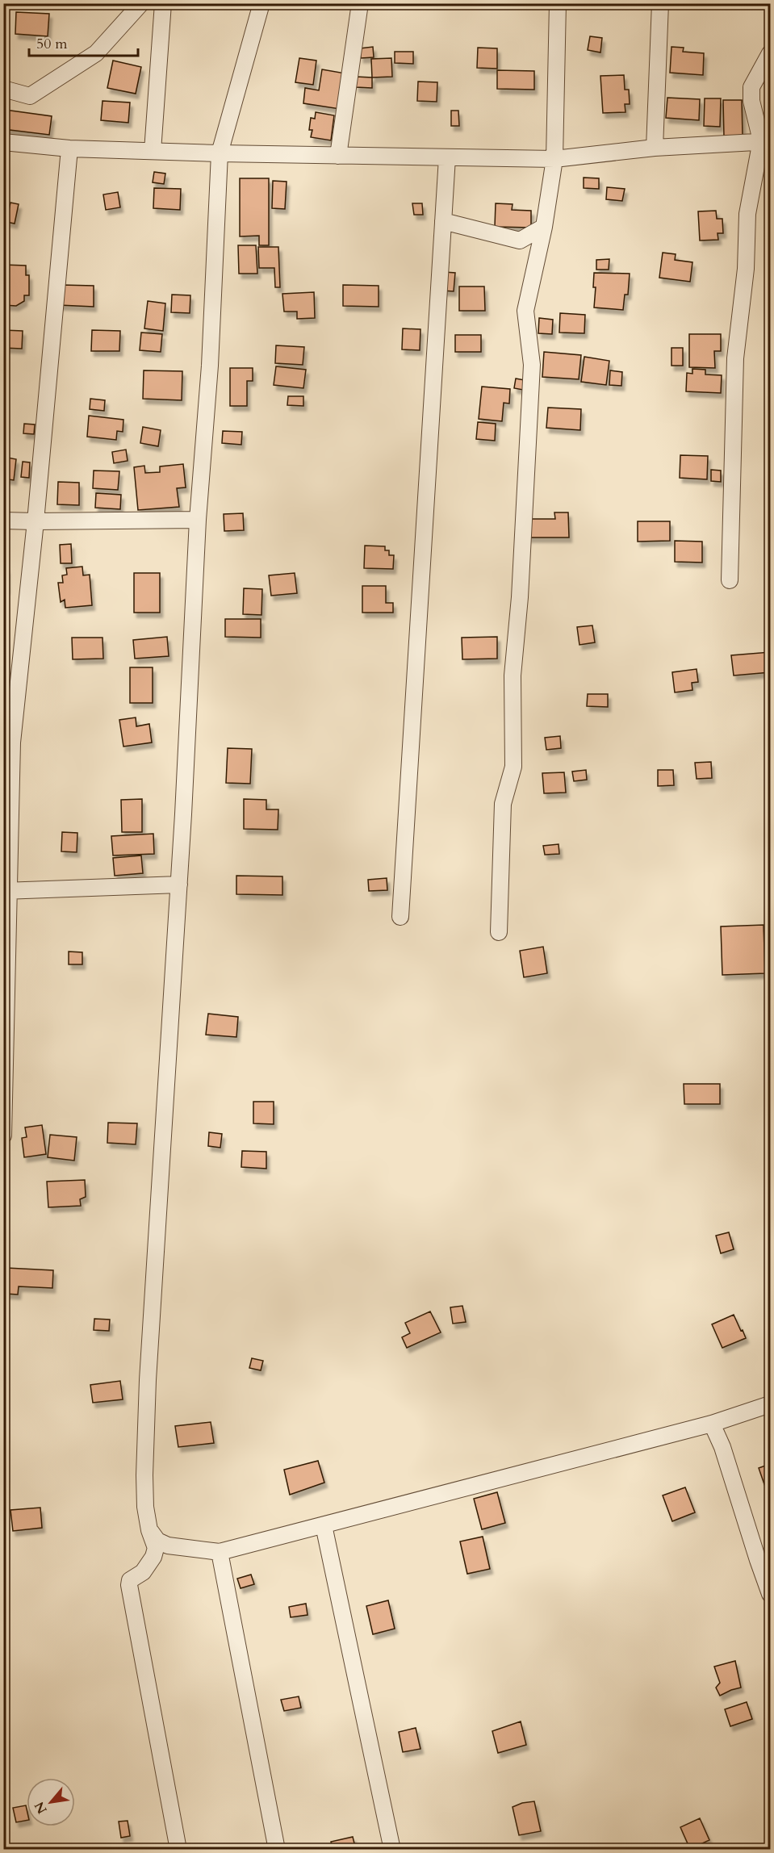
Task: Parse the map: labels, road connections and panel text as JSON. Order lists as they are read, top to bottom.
{
  "scale_bar": "50 m",
  "north": "bottom left"
}
